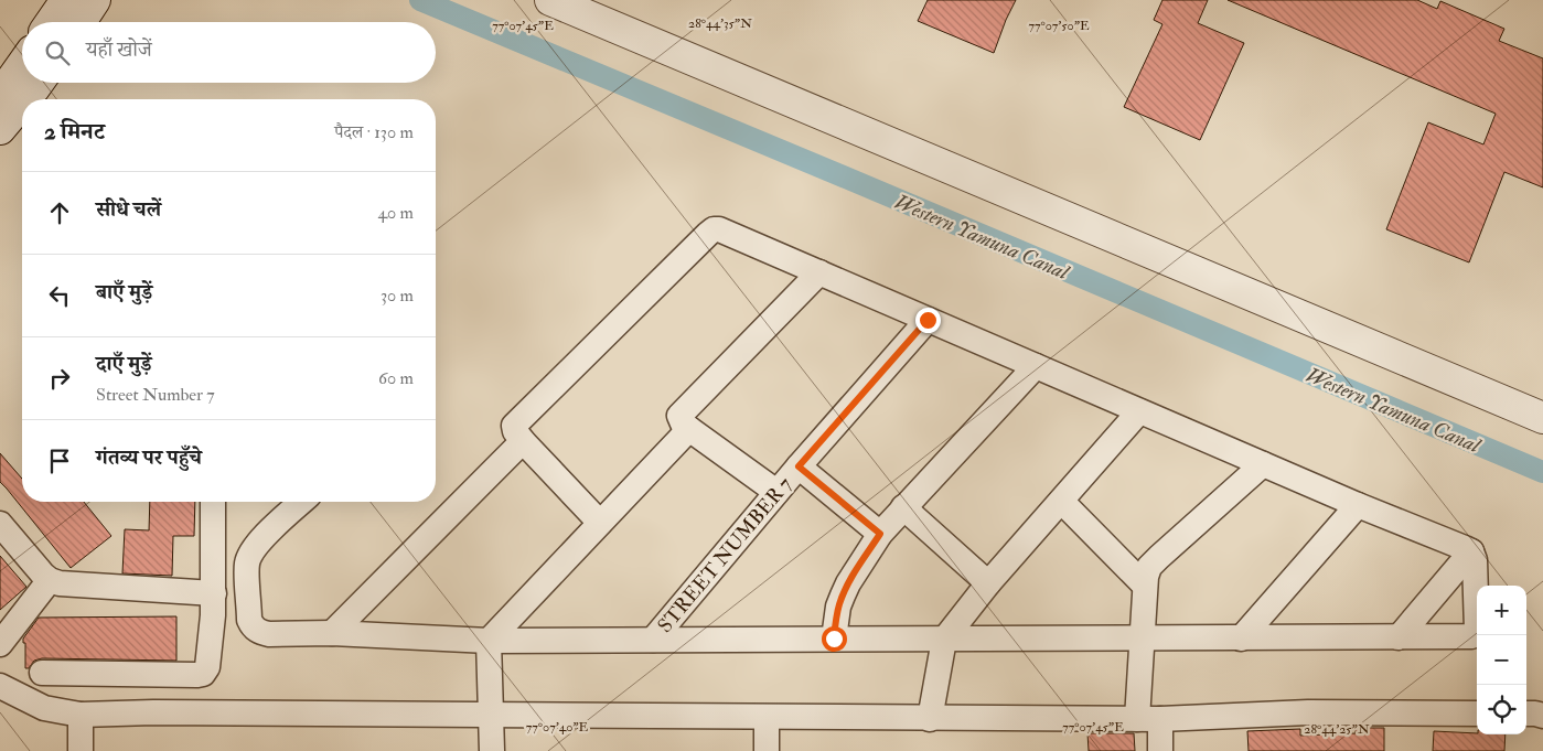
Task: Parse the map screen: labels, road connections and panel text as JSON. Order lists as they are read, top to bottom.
{
  "streets": {
    "street": ["STREET NUMBER 7"]
  },
  "water": ["Western Yamuna Canal"],
  "page": {
    "search": "यहाँ खोजें",
    "heading": ["2 मिनट", "पैदल · 130 m"],
    "list": [
      ["सीधे चलें", "40 m"],
      ["बाएँ मुड़ें", "30 m"],
      ["दाएँ मुड़ें", "Street Number 7", "60 m"],
      "गंतव्य पर पहुँचे"
    ],
    "map_buttons": ["+", "−"]
  },
  "coordinates": [
    "28°44'35\"N",
    "77°07'45\"E",
    "77°07'50\"E",
    "77°07'40\"E",
    "28°44'25\"N"
  ]
}
